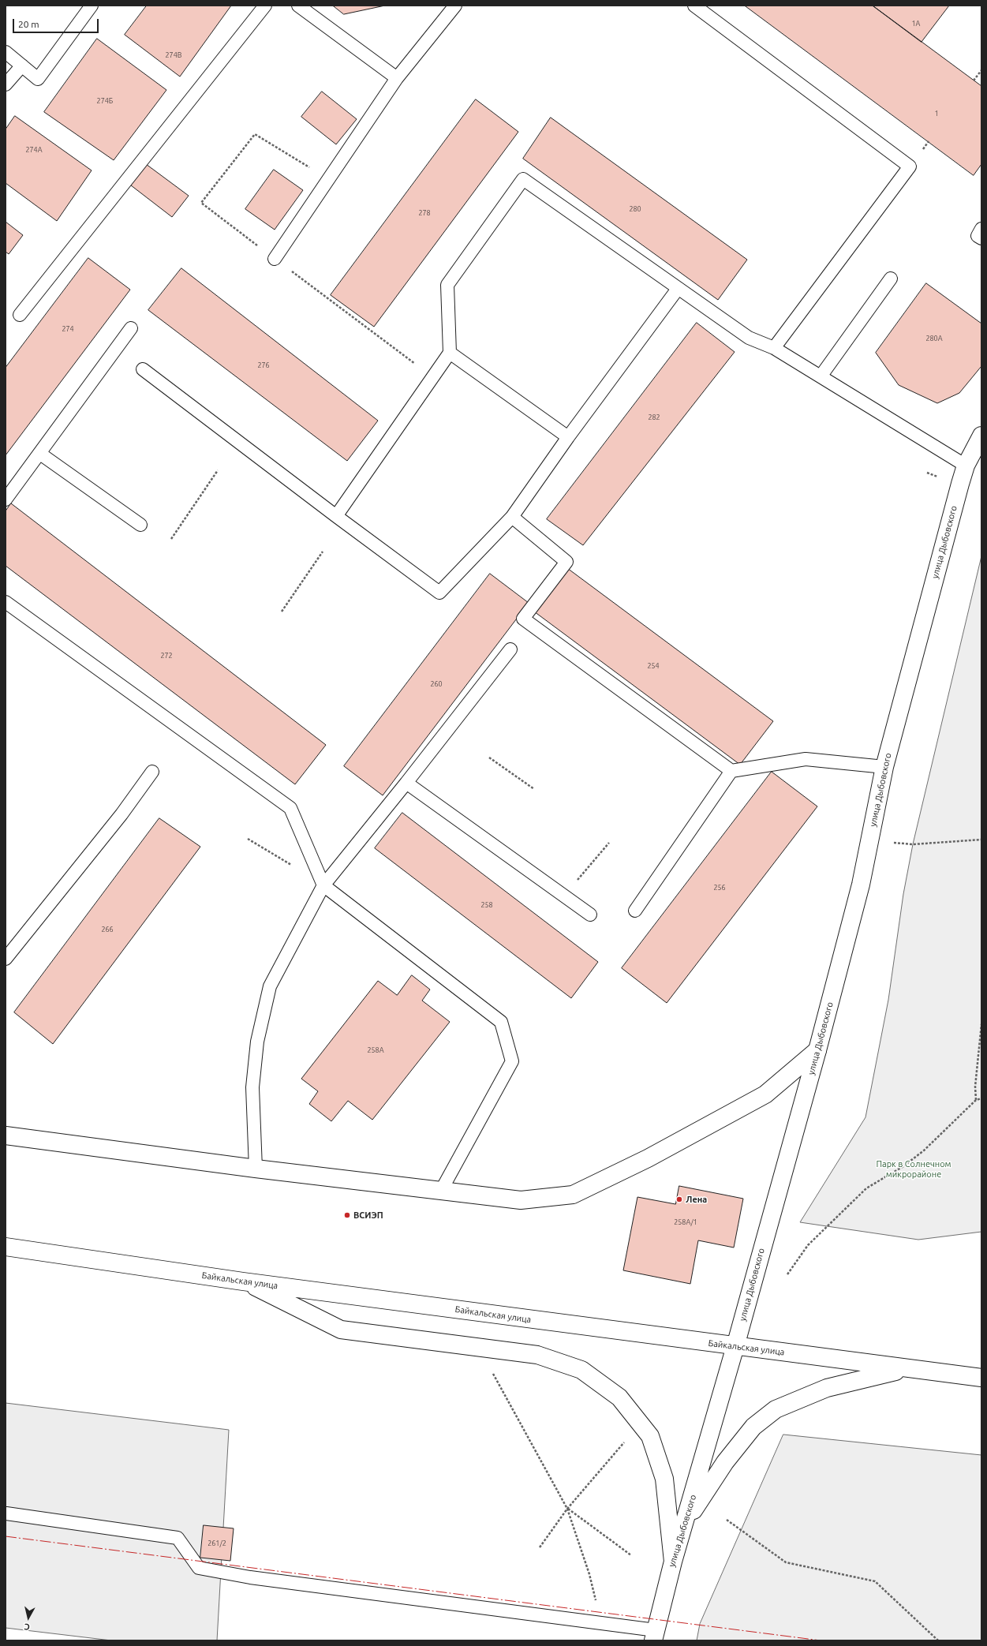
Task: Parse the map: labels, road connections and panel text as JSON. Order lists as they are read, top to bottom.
{
  "streets": {
    "main road": ["улица Дыбовского", "Байкальская улица"]
  },
  "crossings": [
    ["улица Дыбовского", "Байкальская улица"]
  ],
  "parks": ["Парк в Солнечном микрорайоне"],
  "places": ["Лена", "ВСИЭП"],
  "house_numbers": [
    "1А",
    "274В",
    "274Б",
    "1",
    "274А",
    "280",
    "278",
    "274",
    "280А",
    "276",
    "282",
    "272",
    "254",
    "260",
    "256",
    "258",
    "266",
    "258А",
    "258А/1",
    "261/2"
  ],
  "scale_bar": "20 m",
  "north": "bottom"
}
